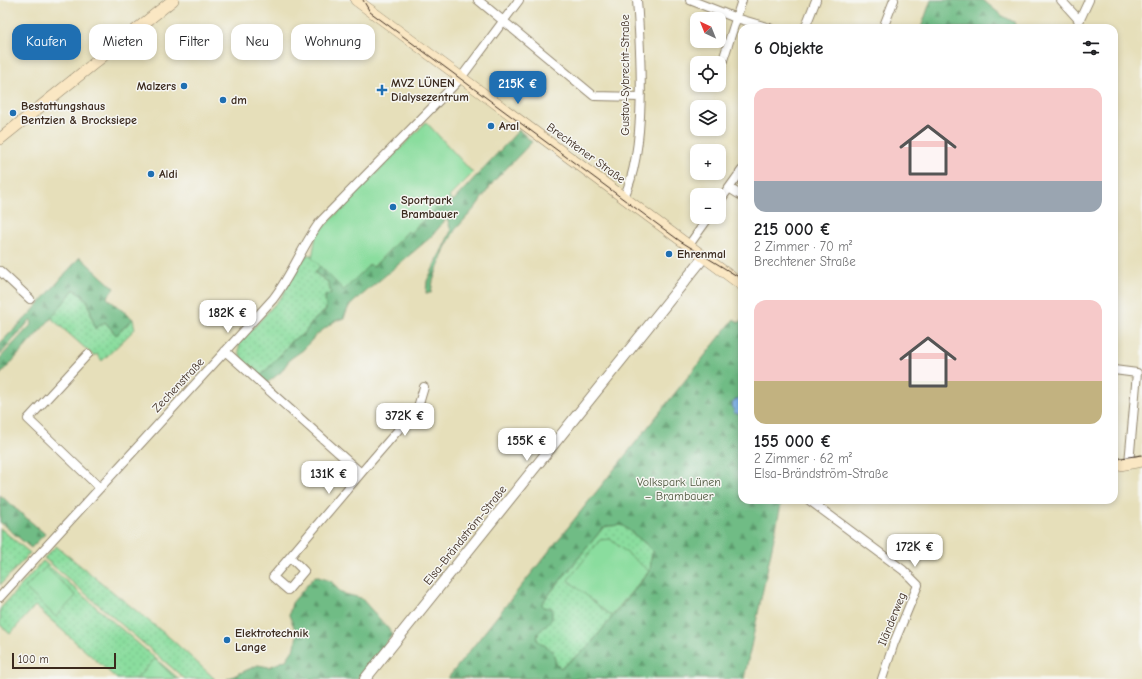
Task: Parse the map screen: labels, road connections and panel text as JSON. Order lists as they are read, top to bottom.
{
  "streets": {
    "main road": ["Brechtener Straße"],
    "street": [
      "Gustav-Sybrecht-Straße",
      "Zechenstraße",
      "Elsa-Brändström-Straße",
      "Iländerweg"
    ]
  },
  "crossings": [
    ["Gustav-Sybrecht-Straße", "Brechtener Straße"],
    ["Brechtener Straße", "Zechenstraße"],
    ["Brechtener Straße", "Elsa-Brändström-Straße"]
  ],
  "parks": ["Volkspark Lünen – Brambauer"],
  "places": {
    "other": [
      "Malzers",
      "dm",
      "Bestattungshaus Bentzien & Brocksiepe",
      "Aral",
      "Aldi",
      "Sportpark Brambauer",
      "Ehrenmal",
      "Elektrotechnik Lange"
    ],
    "health": ["MVZ LÜNEN Dialysezentrum"]
  },
  "scale_bar": "100 m",
  "north": "top left",
  "page": {
    "map_buttons": ["+", "−"],
    "chip": [
      "Kaufen",
      "Mieten",
      "Filter",
      "Neu",
      "Wohnung"
    ],
    "heading": "6 Objekte",
    "price": [
      "215K €",
      "182K €",
      "372K €",
      "155K €",
      "131K €",
      "172K €"
    ],
    "list": [
      {
        "name": "215 000 €",
        "note": "2 Zimmer · 70 m² · Brechtener Straße"
      },
      {
        "name": "155 000 €",
        "note": "2 Zimmer · 62 m² · Elsa-Brändström-Straße"
      }
    ],
    "scale": "100 m"
  }
}
